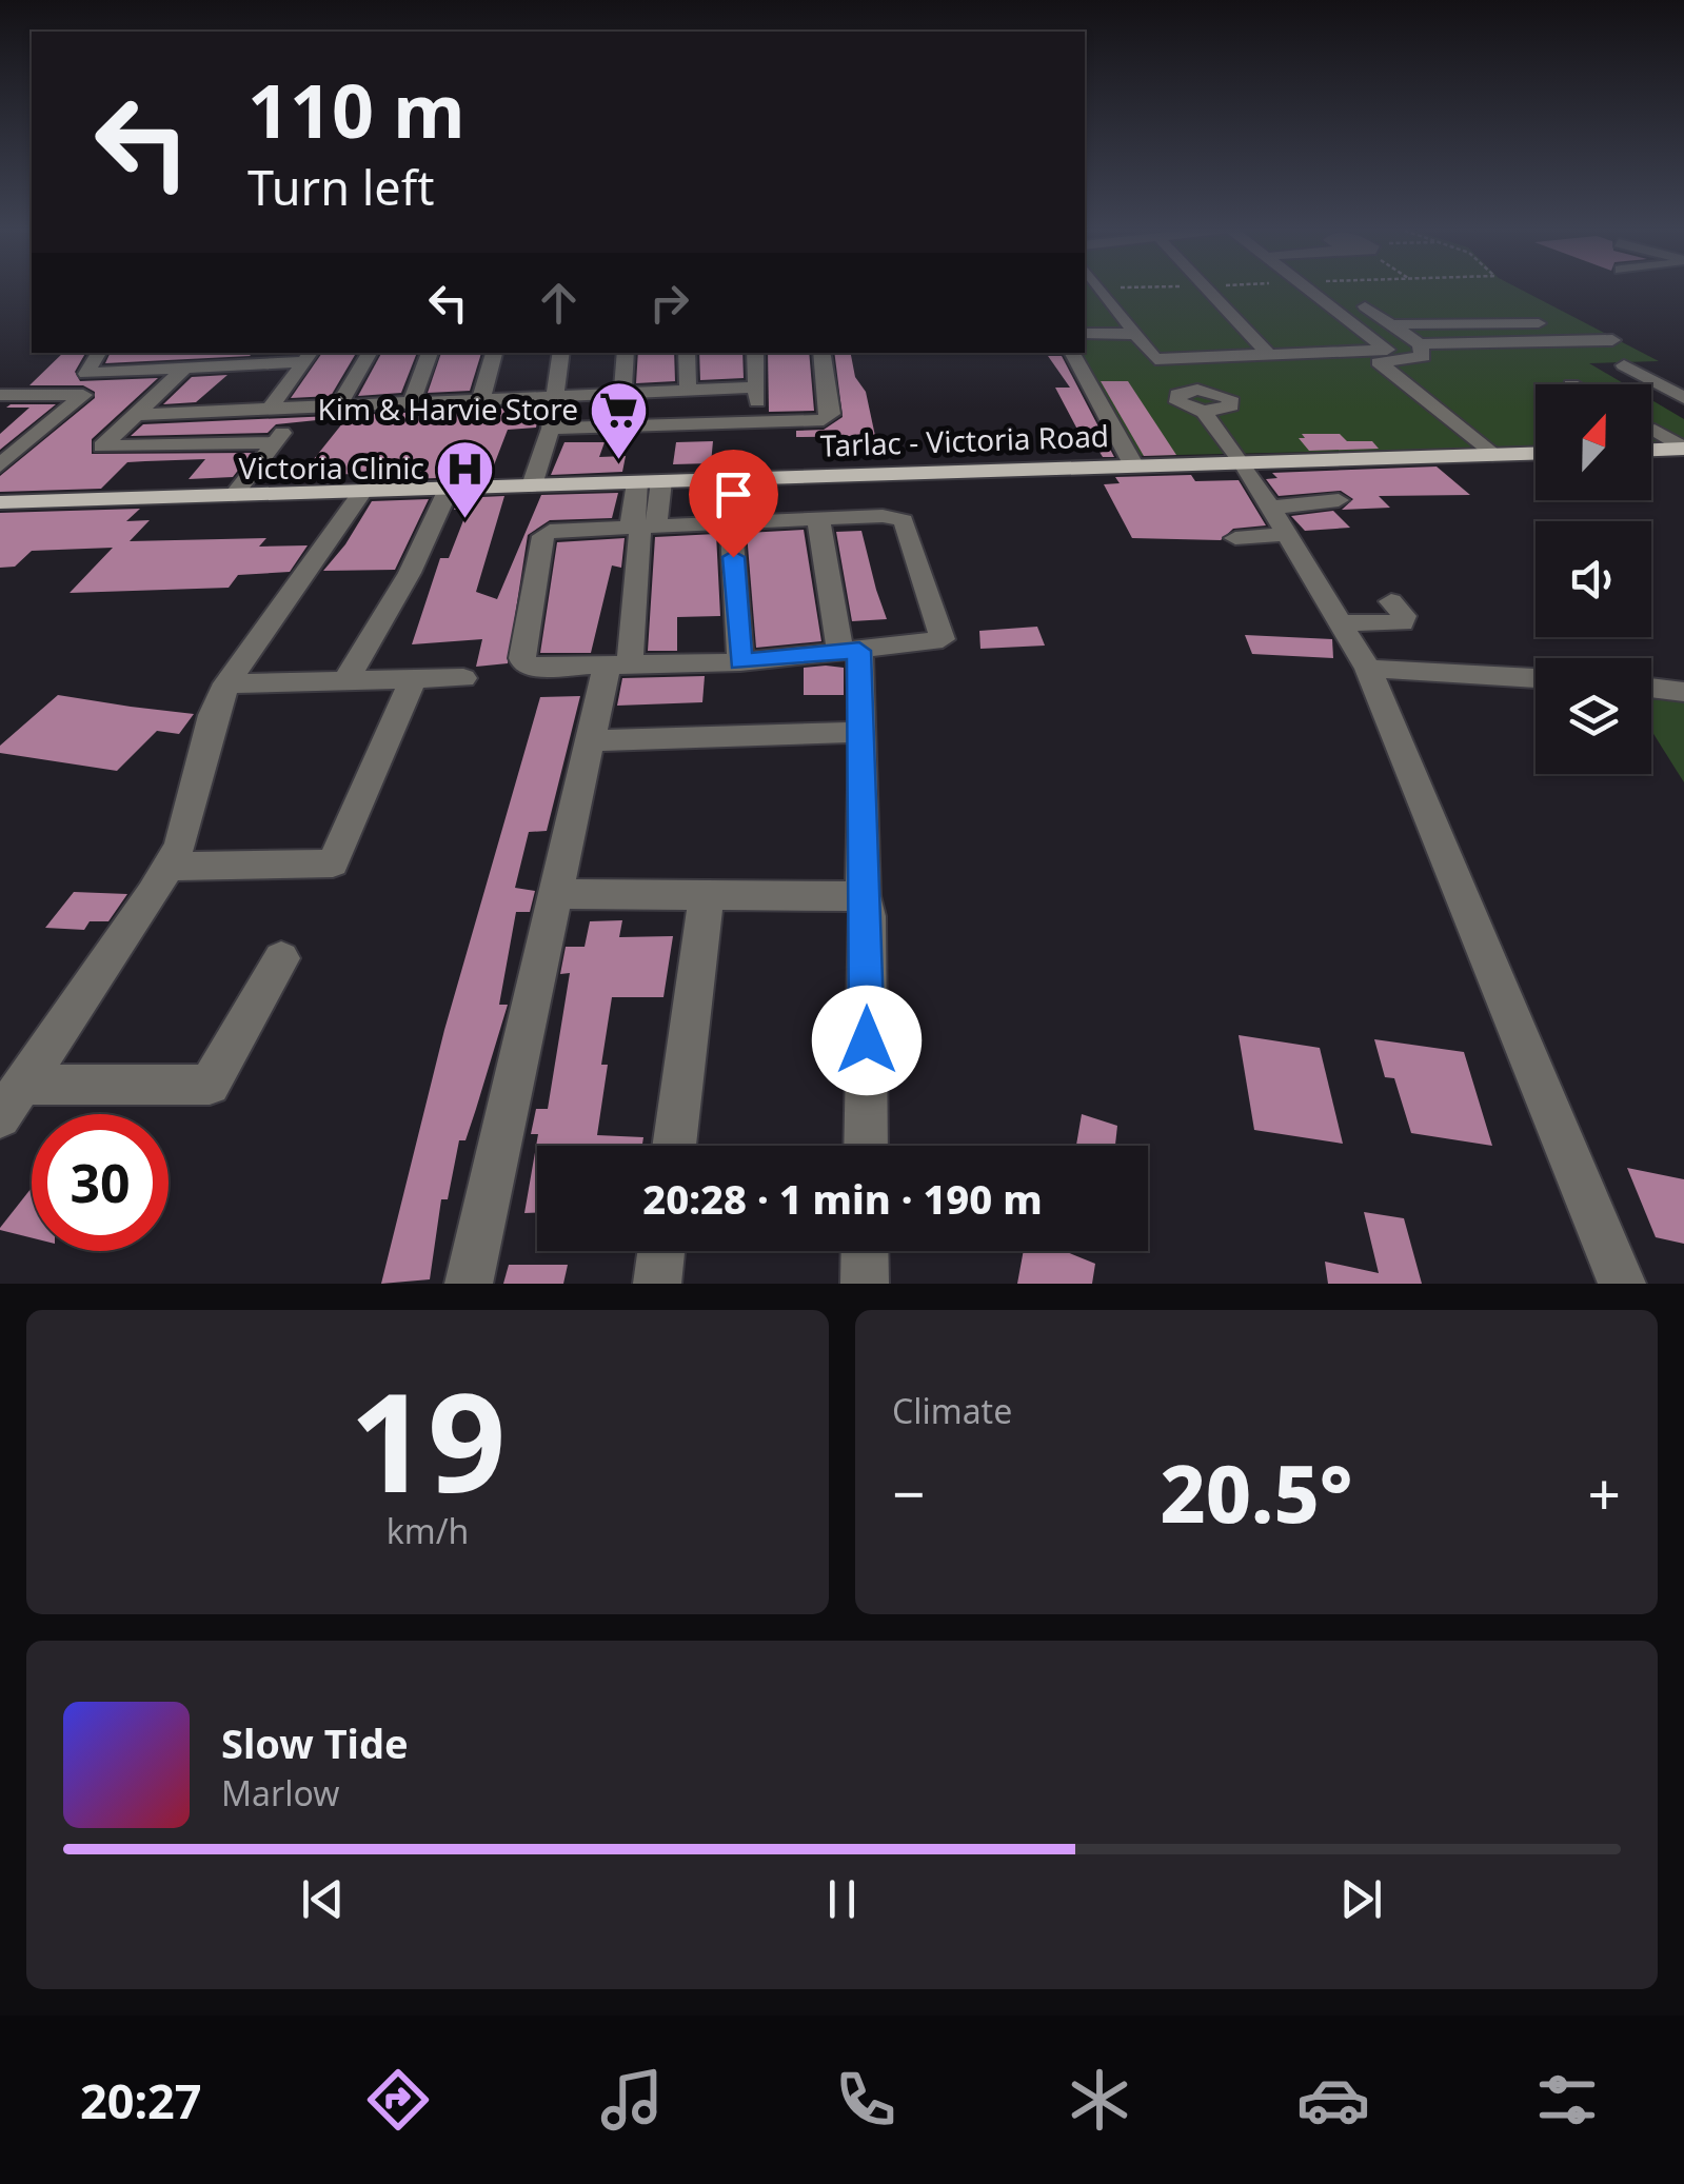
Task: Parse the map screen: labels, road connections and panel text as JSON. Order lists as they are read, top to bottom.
{
  "streets": {
    "main road": ["Tarlac - Victoria Road"]
  },
  "places": {
    "supermarket": ["Kim & Harvie Store"],
    "hospital": ["Victoria Clinic"]
  },
  "north": "top",
  "page": {
    "turn": ["110 m", "Turn left"],
    "limit": "30",
    "trip": "20:28 · 1 min · 190 m",
    "tile": [
      ["19", "km/h"],
      "Climate"
    ],
    "heat": ["−", "20.5°", "+"],
    "song": ["Slow Tide", "Marlow"],
    "tabs": "20:27"
  }
}
